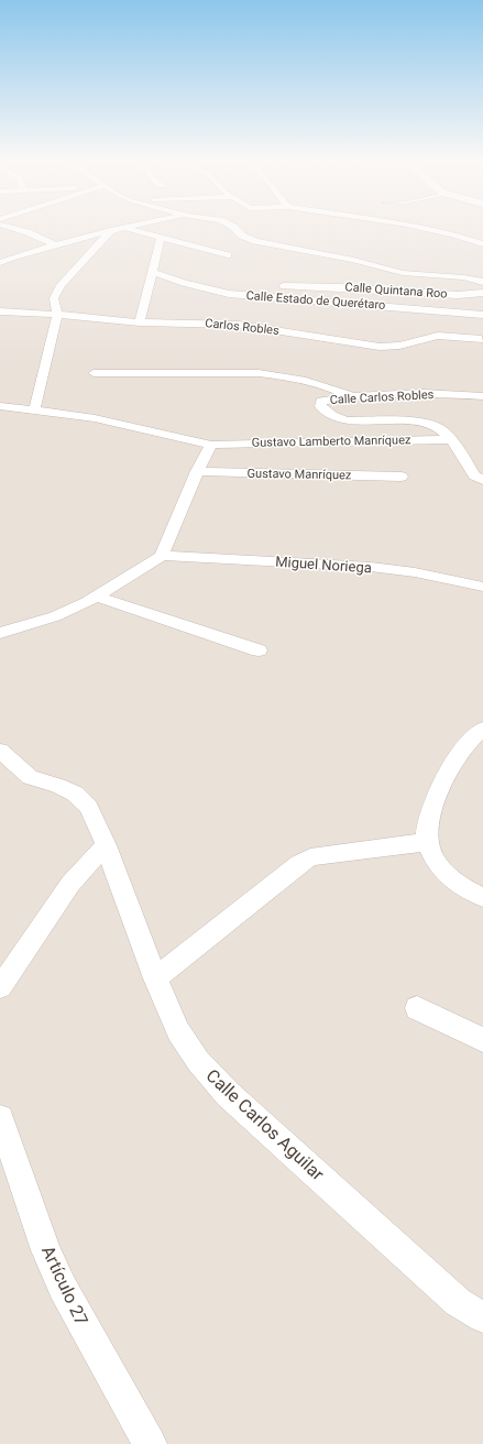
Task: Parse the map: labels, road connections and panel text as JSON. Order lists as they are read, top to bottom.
{
  "streets": {
    "street": [
      "Calle Quintana Roo",
      "Calle Estado de Querétaro",
      "Carlos Robles",
      "Calle Carlos Robles",
      "Gustavo Lamberto Manríquez",
      "Gustavo Manríquez",
      "Miguel Noriega",
      "Calle Carlos Aguilar",
      "Artículo 27"
    ]
  },
  "crossings": [
    ["Calle Carlos Robles", "Gustavo Lamberto Manríquez"]
  ]
}
